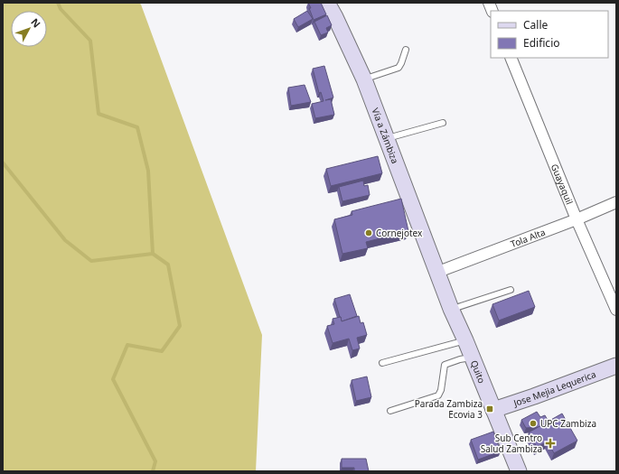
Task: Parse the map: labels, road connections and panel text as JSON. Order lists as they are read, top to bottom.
{
  "streets": {
    "street": [
      "Vía a Zámbiza",
      "Guayaquil",
      "Tola Alta",
      "Quito",
      "Jose Mejia Lequerica"
    ]
  },
  "crossings": [
    ["Vía a Zámbiza", "Tola Alta"],
    ["Vía a Zámbiza", "Quito"],
    ["Guayaquil", "Tola Alta"],
    ["Tola Alta", "Quito"],
    ["Quito", "Jose Mejia Lequerica"]
  ],
  "places": {
    "other": ["Cornejotex", "UPC Zambiza"],
    "transit": ["Parada Zambiza Ecovia 3"],
    "health": ["Sub Centro Salud Zambiza"]
  },
  "legend": ["Calle", "Edificio"],
  "north": "top right"
}
